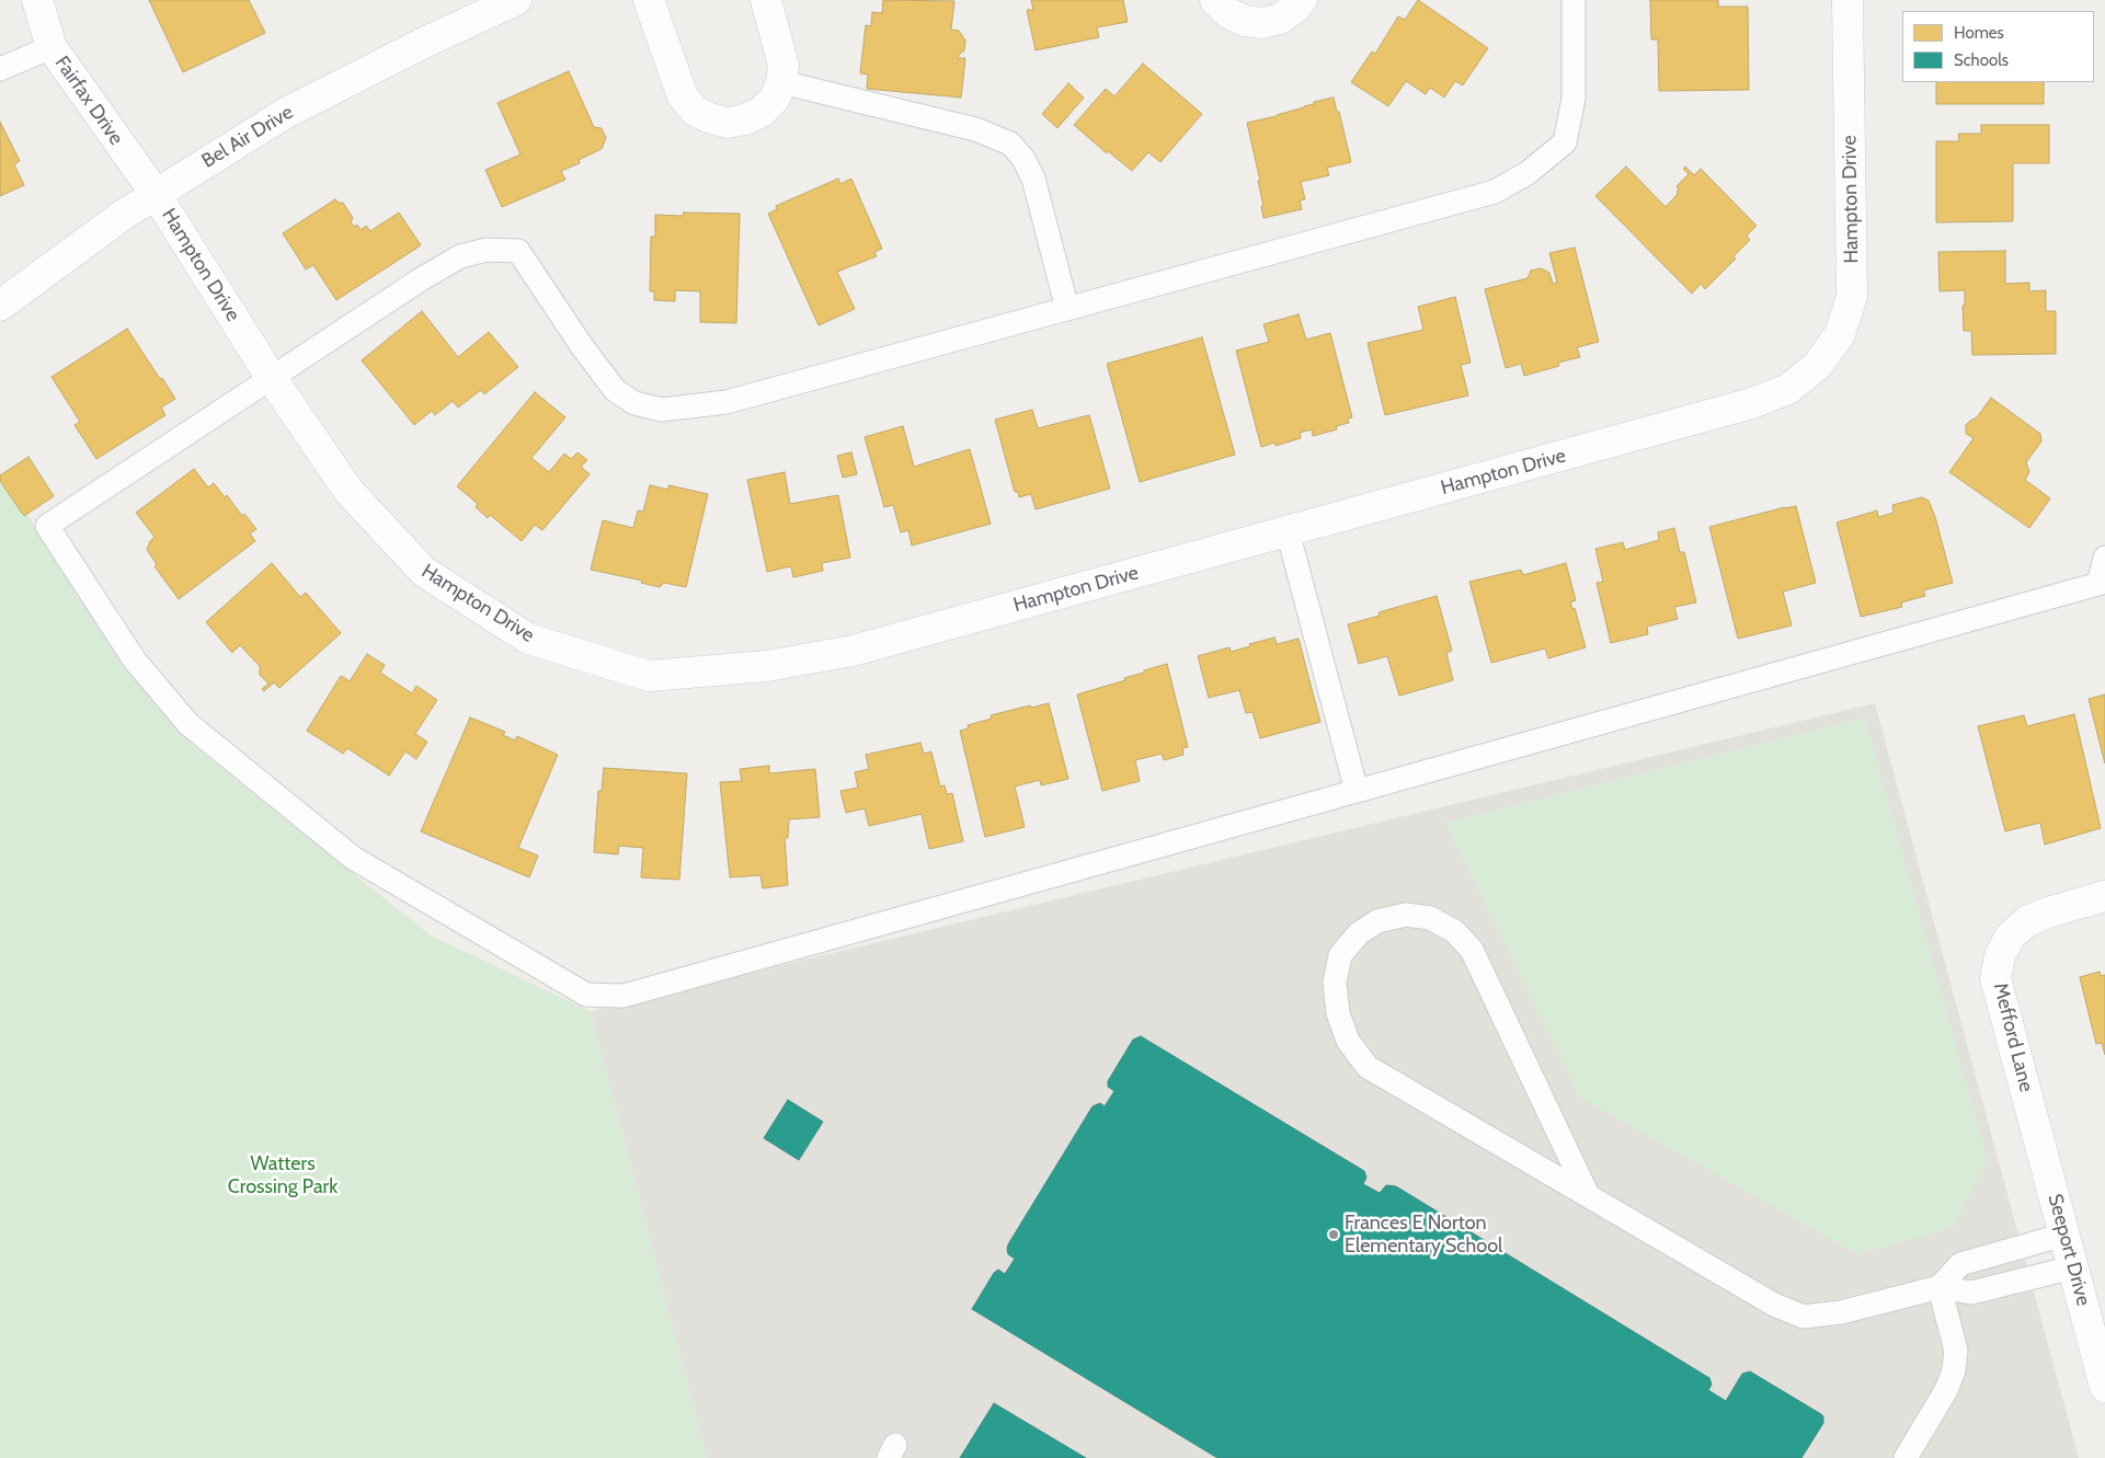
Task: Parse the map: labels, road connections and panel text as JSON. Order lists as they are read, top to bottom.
{
  "streets": {
    "street": [
      "Fairfax Drive",
      "Bel Air Drive",
      "Hampton Drive",
      "Mefford Lane",
      "Seeport Drive"
    ]
  },
  "crossings": [
    ["Fairfax Drive", "Bel Air Drive"],
    ["Fairfax Drive", "Hampton Drive"],
    ["Bel Air Drive", "Hampton Drive"],
    ["Mefford Lane", "Seeport Drive"]
  ],
  "parks": ["Watters Crossing Park"],
  "places": ["Frances E Norton Elementary School"],
  "legend": ["Homes", "Schools"]
}
